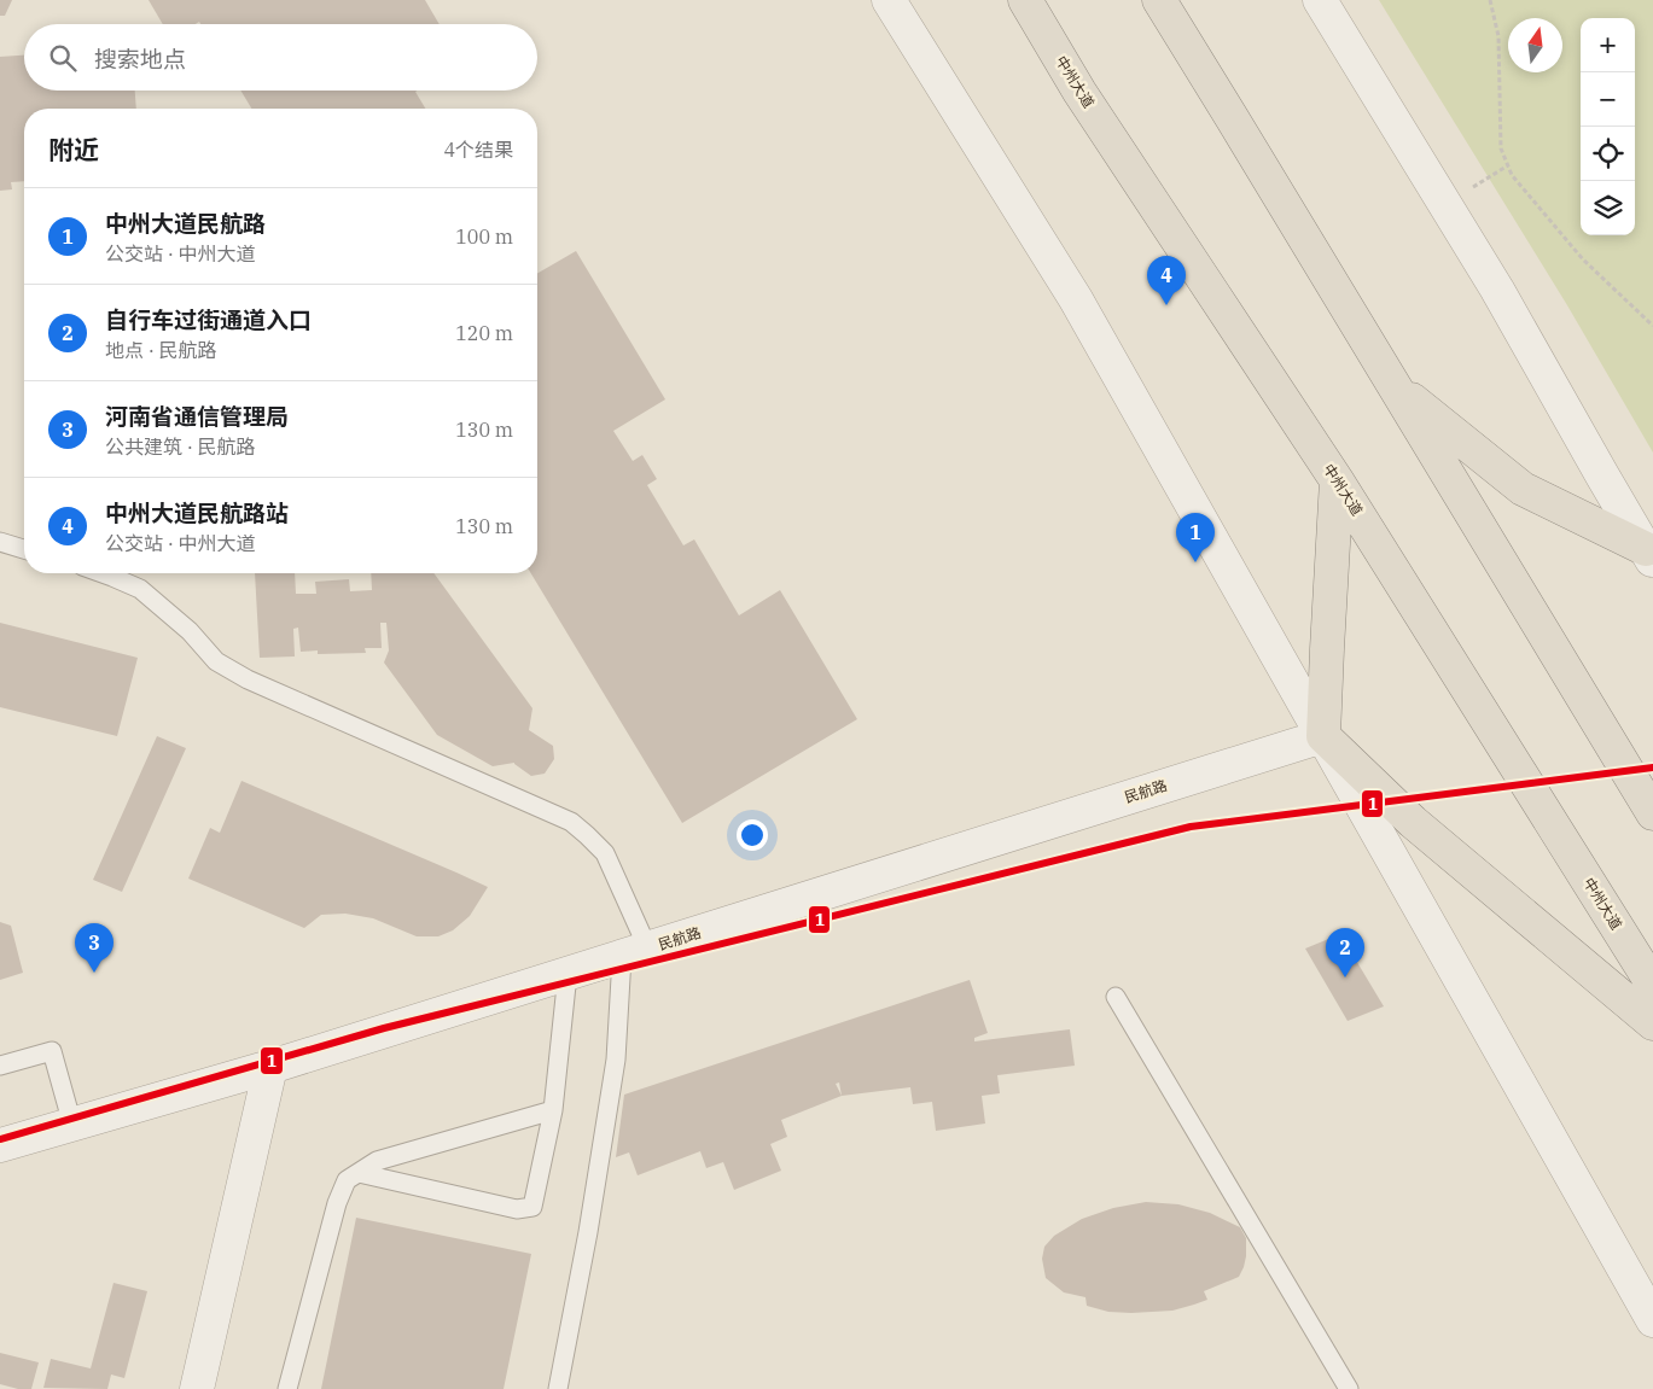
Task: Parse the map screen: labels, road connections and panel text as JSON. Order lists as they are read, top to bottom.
{
  "streets": {
    "highway": ["中州大道"],
    "street": ["民航路"]
  },
  "lines": ["transit line 1"],
  "north": "top",
  "page": {
    "map_buttons": ["+", "−"],
    "search": "搜索地点",
    "heading": ["附近", "4个结果"],
    "list": [
      {
        "mark": "1",
        "name": "中州大道民航路",
        "note": "公交站 · 中州大道",
        "value": "100 m"
      },
      {
        "mark": "2",
        "name": "自行车过街通道入口",
        "note": "地点 · 民航路",
        "value": "120 m"
      },
      {
        "mark": "3",
        "name": "河南省通信管理局",
        "note": "公共建筑 · 民航路",
        "value": "130 m"
      },
      {
        "mark": "4",
        "name": "中州大道民航路站",
        "note": "公交站 · 中州大道",
        "value": "130 m"
      }
    ],
    "pins": [
      "4",
      "1",
      "3",
      "2"
    ]
  }
}
